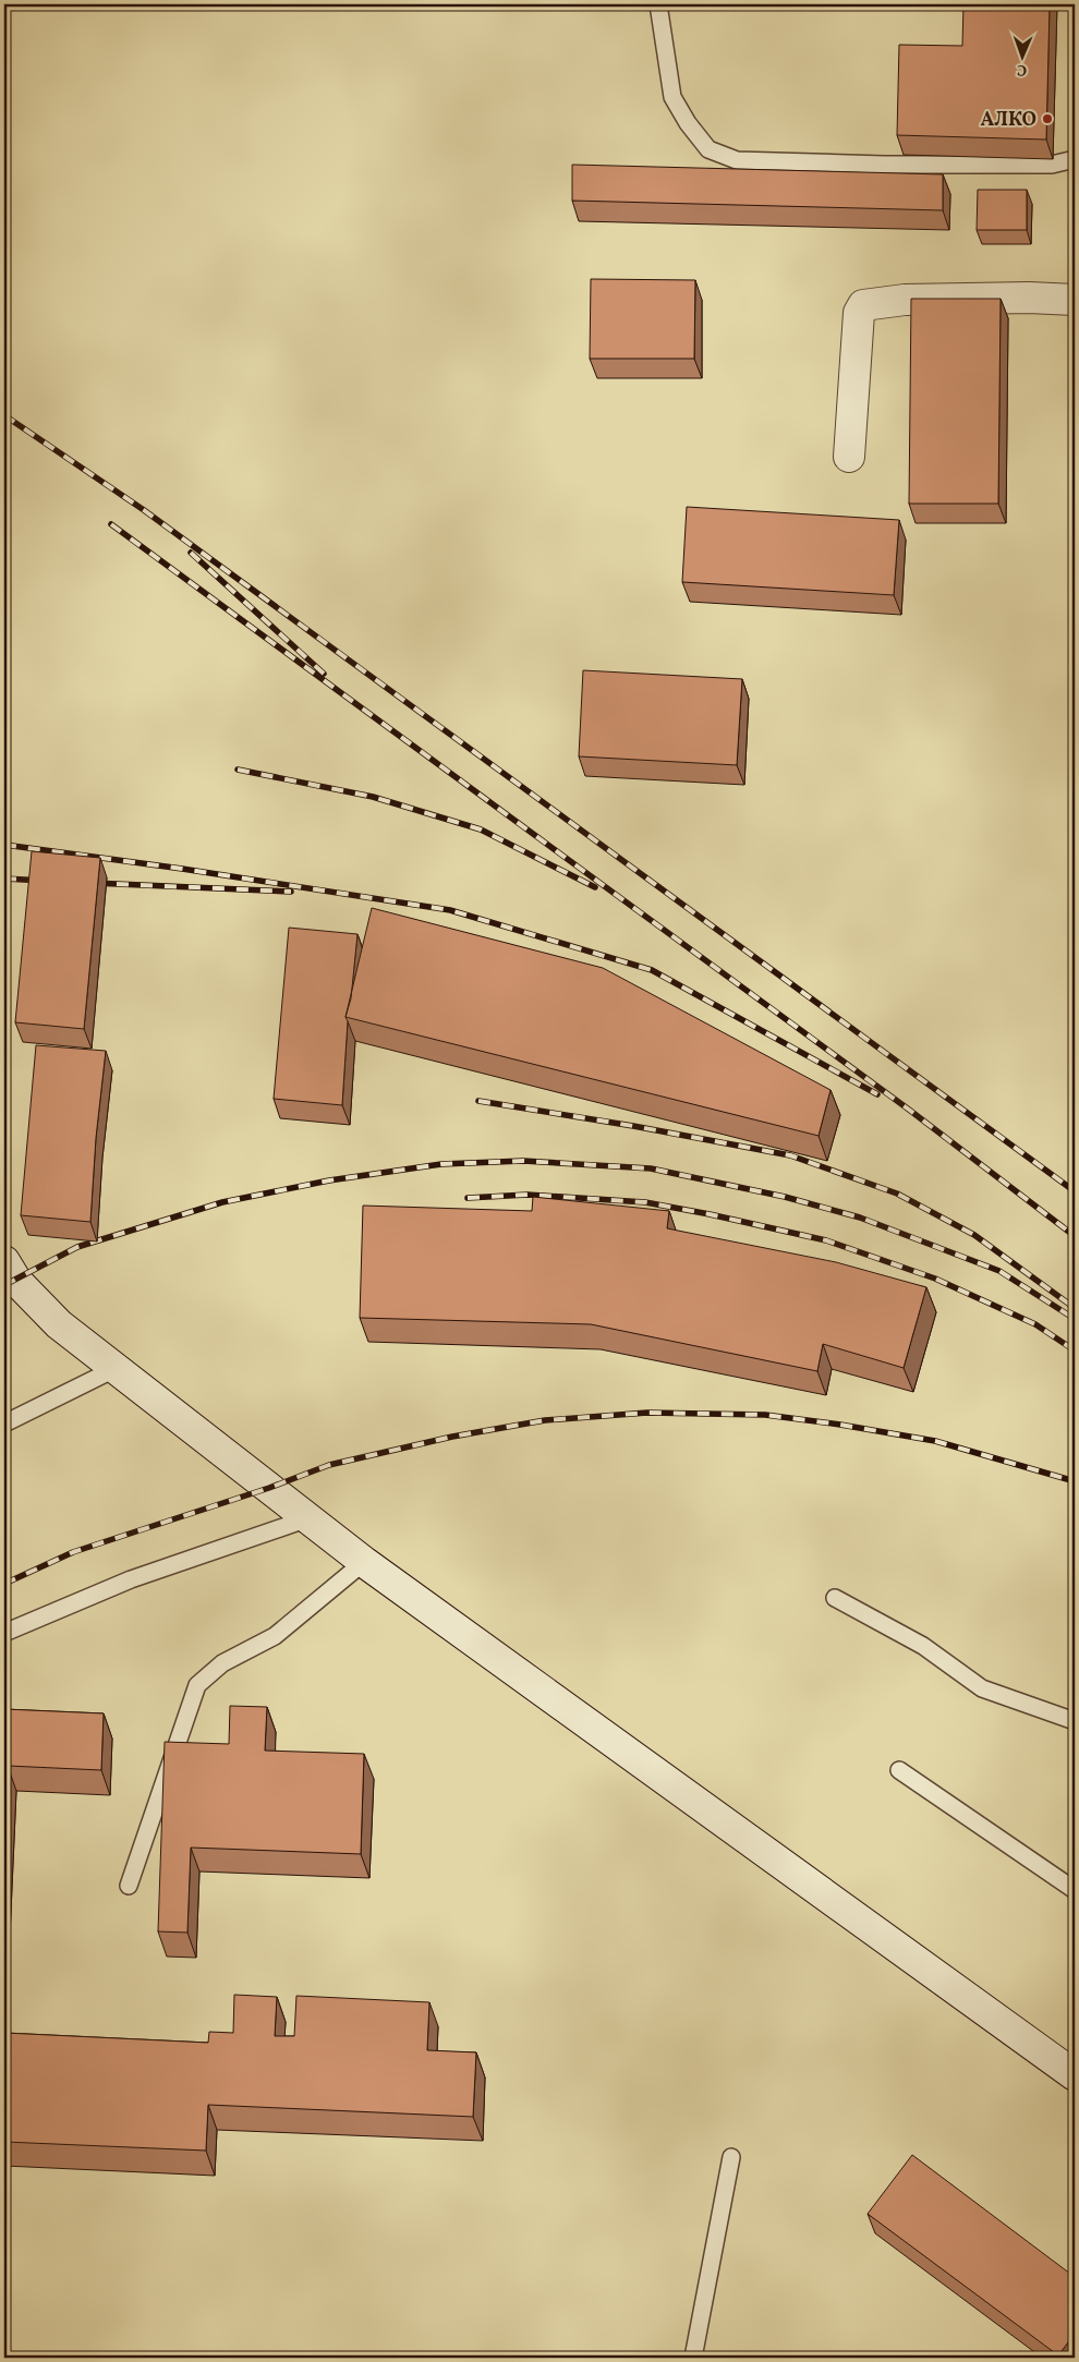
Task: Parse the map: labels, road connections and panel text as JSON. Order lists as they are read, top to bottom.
{
  "places": ["АЛКО"],
  "north": "bottom"
}
